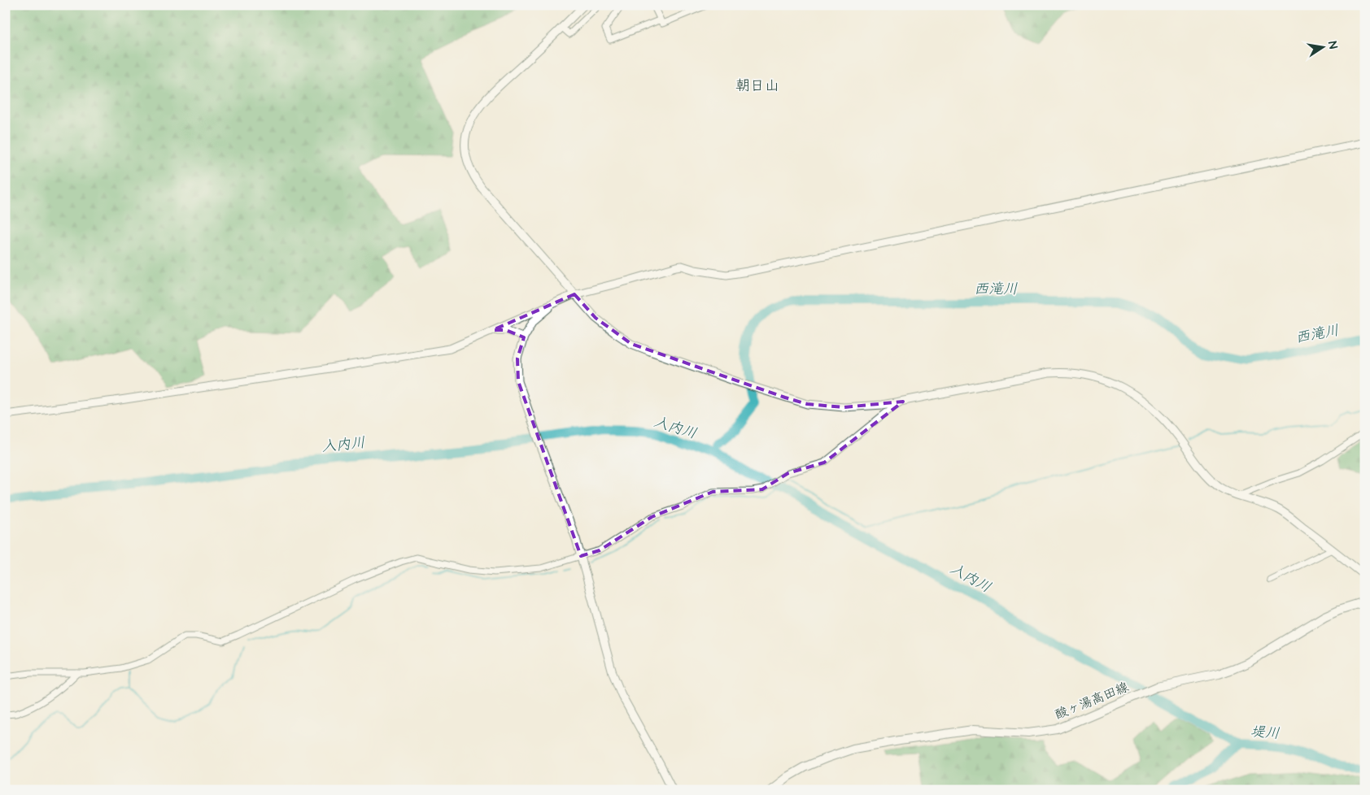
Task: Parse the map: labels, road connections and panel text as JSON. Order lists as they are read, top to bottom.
{
  "streets": {
    "main road": ["酸ヶ湯高田線"]
  },
  "districts": ["朝日山"],
  "water": ["西滝川", "入内川", "堤川"],
  "north": "right"
}
